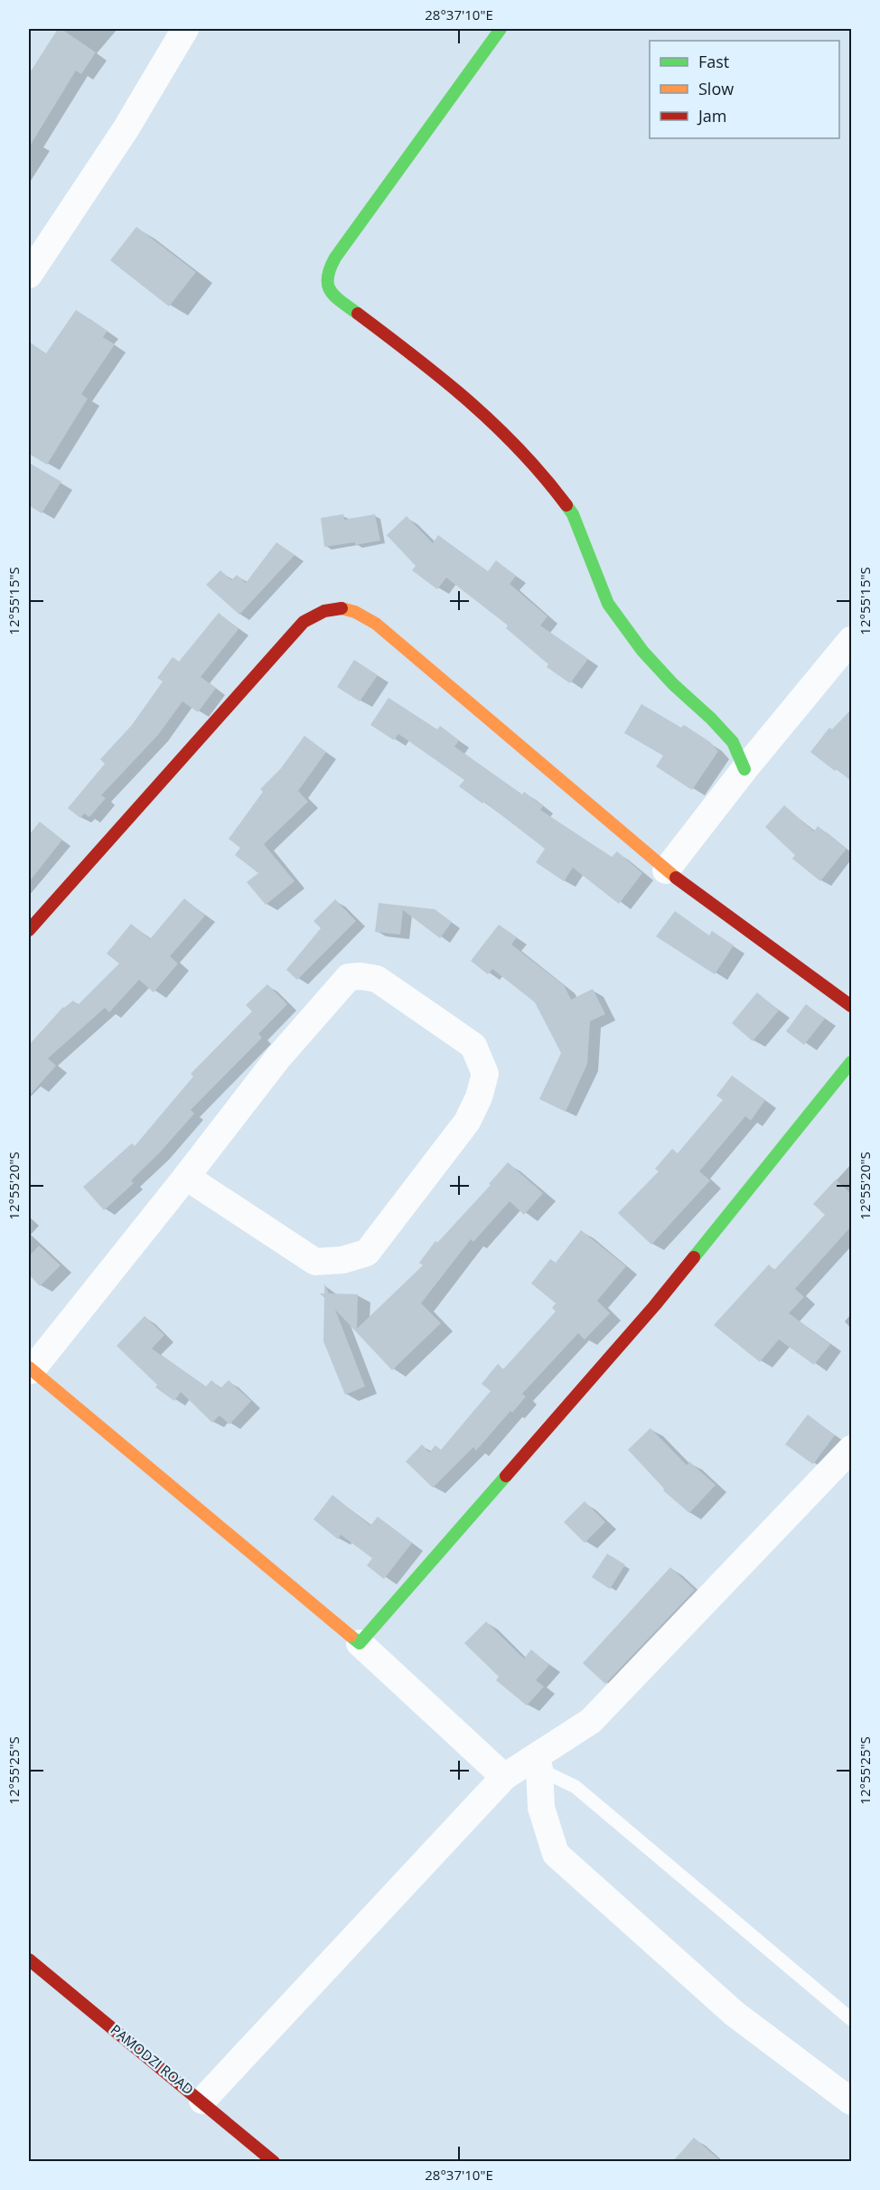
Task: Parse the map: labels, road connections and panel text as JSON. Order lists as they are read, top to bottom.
{
  "streets": {
    "street": ["PAMODZI ROAD"]
  },
  "legend": ["Fast", "Slow", "Jam"],
  "coordinates": [
    "28°37'10\"E",
    "12°55'15\"S",
    "12°55'20\"S",
    "12°55'25\"S"
  ]
}
